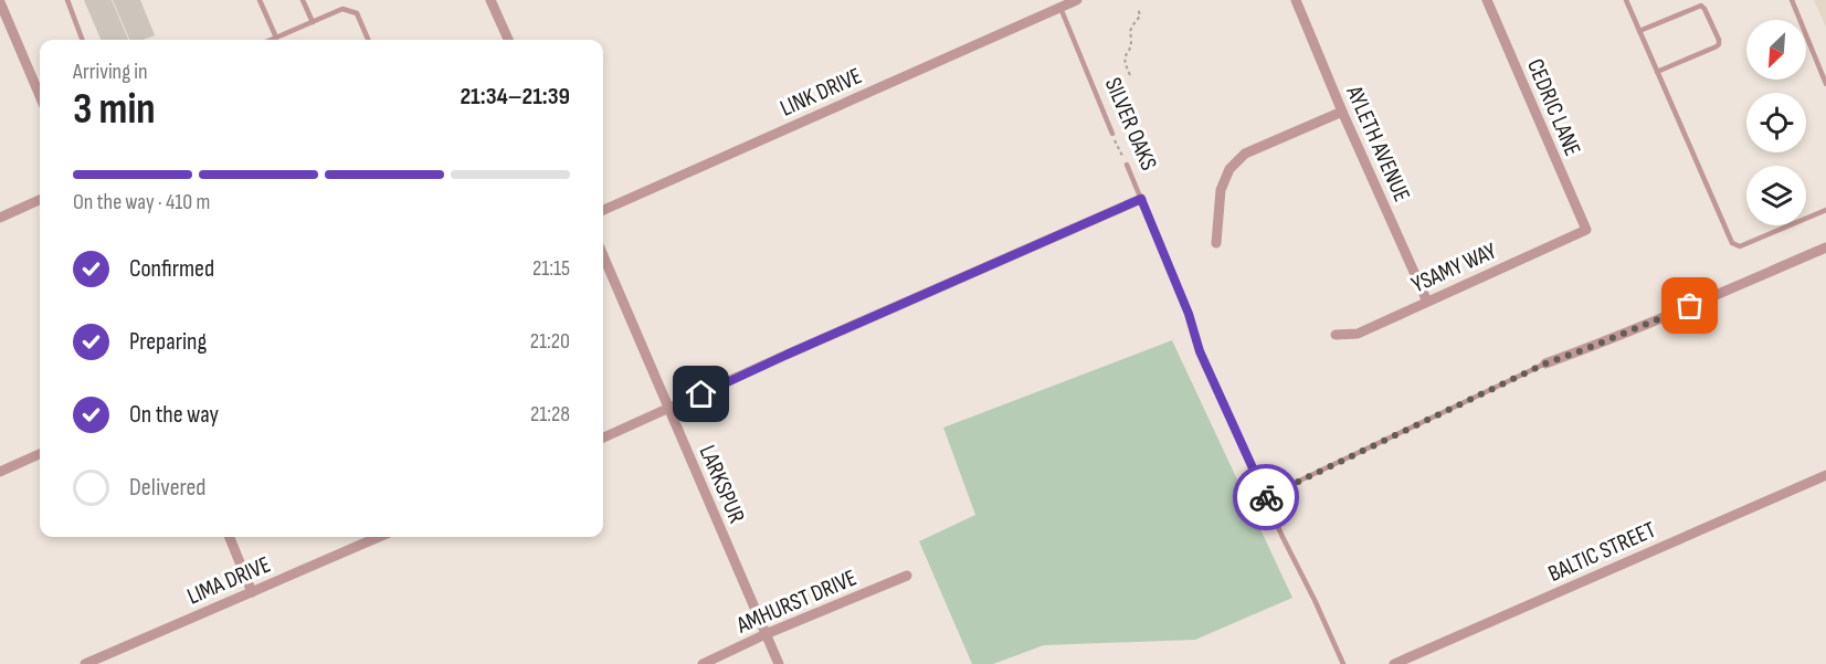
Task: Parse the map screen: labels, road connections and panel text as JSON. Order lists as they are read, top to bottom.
{
  "streets": {
    "street": [
      "LINK DRIVE",
      "CEDRIC LANE",
      "AYLETH AVENUE",
      "YSAMY WAY",
      "LARKSPUR",
      "BALTIC STREET",
      "LIMA DRIVE",
      "AMHURST DRIVE"
    ],
    "lane": ["SILVER OAKS"]
  },
  "crossings": [
    ["LINK DRIVE", "SILVER OAKS"],
    ["CEDRIC LANE", "YSAMY WAY"],
    ["AYLETH AVENUE", "YSAMY WAY"],
    ["LARKSPUR", "AMHURST DRIVE"]
  ],
  "north": "bottom left",
  "page": {
    "heading": ["3 min", "Arriving in", "21:34–21:39"],
    "bar": "On the way · 410 m",
    "list": [
      ["Confirmed", "21:15"],
      ["Preparing", "21:20"],
      ["On the way", "21:28"],
      "Delivered"
    ]
  }
}
